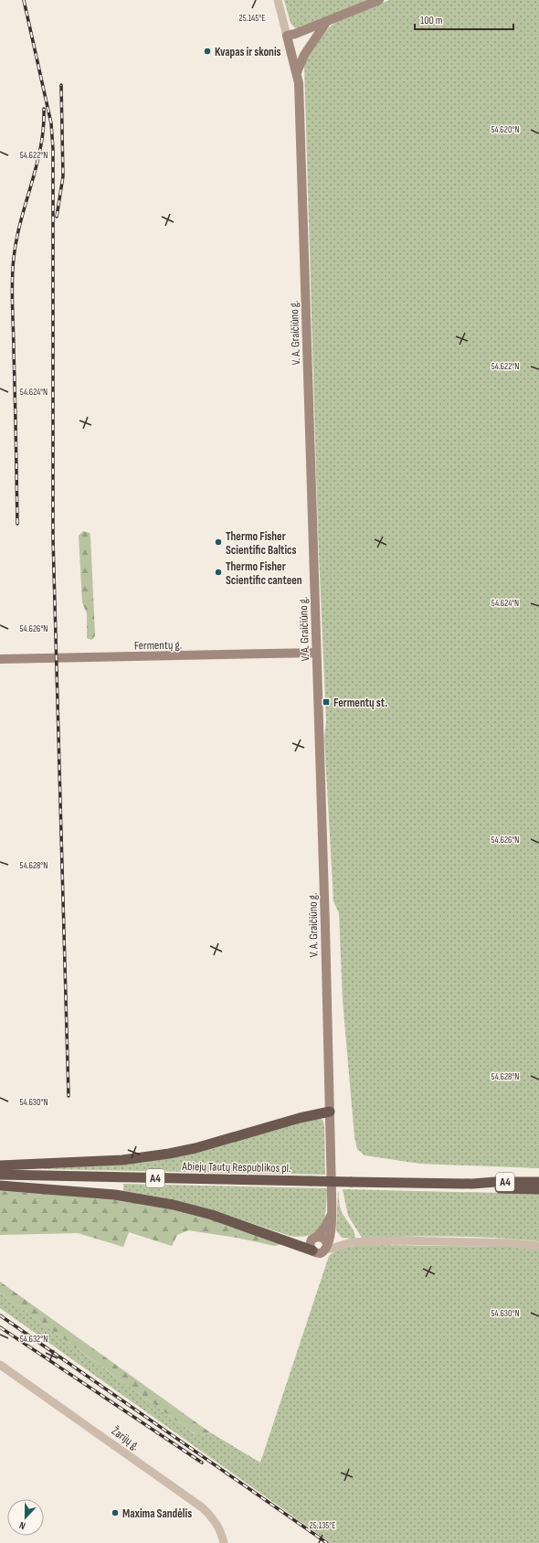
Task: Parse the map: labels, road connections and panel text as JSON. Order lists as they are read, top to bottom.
{
  "streets": {
    "highway": ["Abiejų Tautų Respublikos pl.", "A4"],
    "main road": ["V. A. Graičiūno g.", "Fermentų g."],
    "street": ["Žarijų g."]
  },
  "crossings": [
    ["V. A. Graičiūno g.", "Fermentų g."]
  ],
  "places": {
    "other": [
      "Kvapas ir skonis",
      "Thermo Fisher Scientific Baltics",
      "Thermo Fisher Scientific canteen",
      "Maxima Sandėlis"
    ],
    "transit": ["Fermentų st."]
  },
  "scale_bar": "100 m",
  "north": "bottom",
  "coordinates": [
    "25.145°E",
    "54.620°N",
    "54.622°N",
    "54.624°N",
    "54.626°N",
    "54.628°N",
    "54.630°N",
    "54.632°N",
    "25.135°E"
  ]
}
